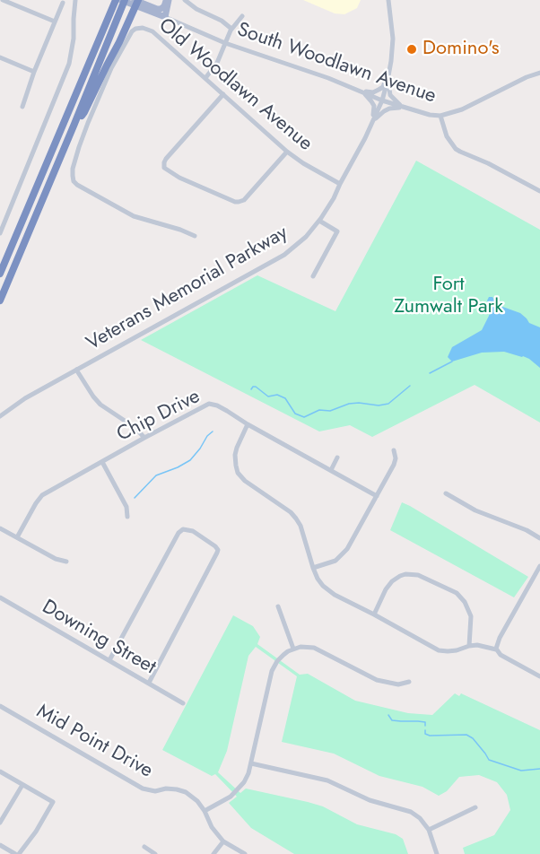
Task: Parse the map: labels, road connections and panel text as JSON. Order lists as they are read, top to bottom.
{
  "streets": {
    "main road": ["South Woodlawn Avenue"],
    "street": [
      "Old Woodlawn Avenue",
      "Veterans Memorial Parkway",
      "Chip Drive",
      "Downing Street",
      "Mid Point Drive"
    ]
  },
  "crossings": [
    ["South Woodlawn Avenue", "Veterans Memorial Parkway"],
    ["Old Woodlawn Avenue", "Veterans Memorial Parkway"]
  ],
  "parks": ["Fort Zumwalt Park"],
  "places": ["Domino's"]
}
